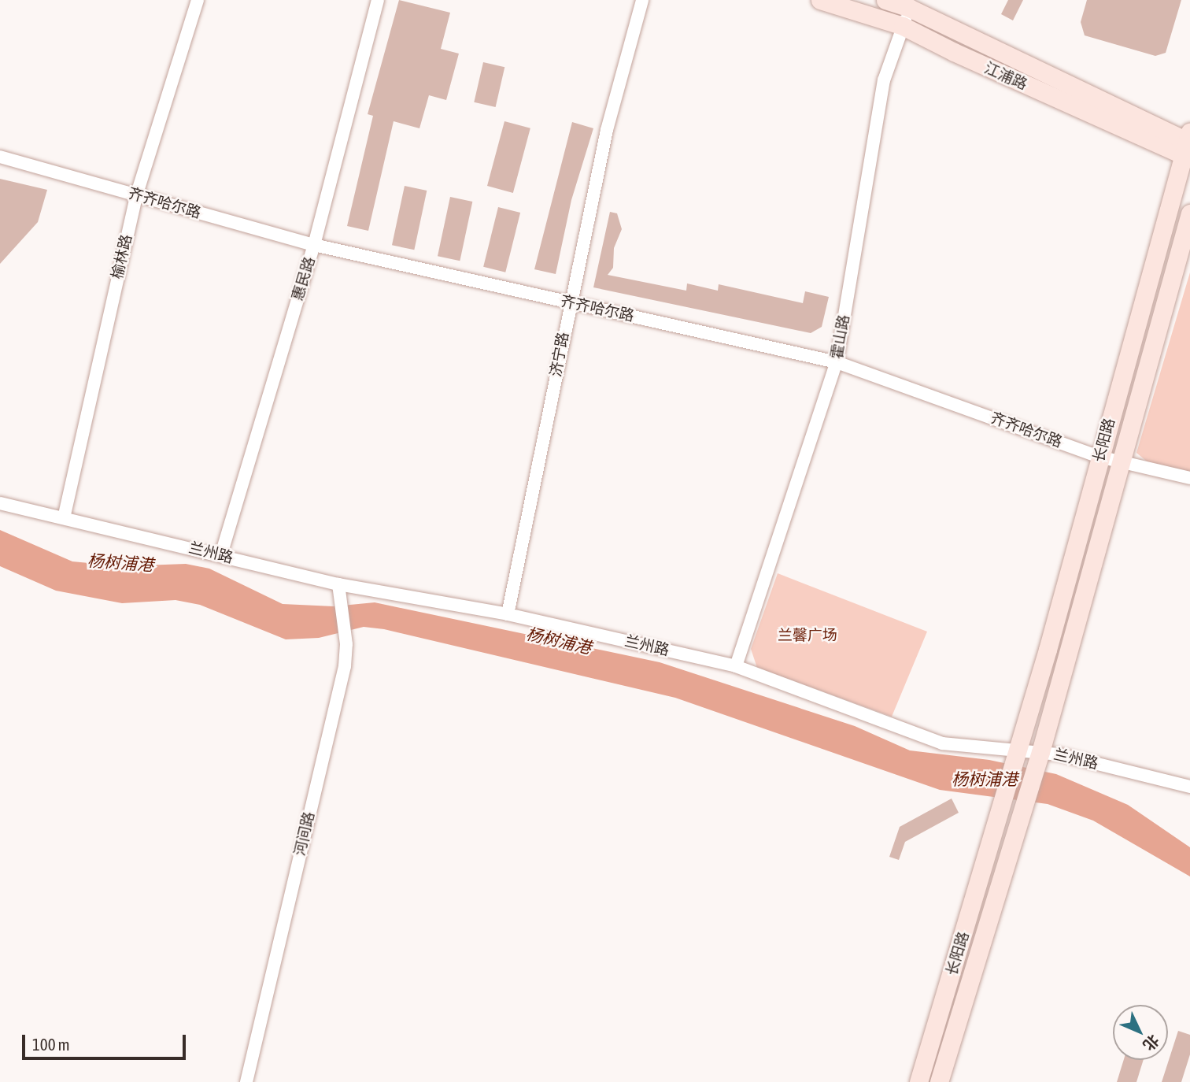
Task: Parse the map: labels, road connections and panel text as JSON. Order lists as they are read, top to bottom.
{
  "streets": {
    "main road": ["江浦路", "长阳路"],
    "street": [
      "齐齐哈尔路",
      "榆林路",
      "惠民路",
      "霍山路",
      "济宁路",
      "兰州路",
      "河间路"
    ]
  },
  "crossings": [
    ["江浦路", "霍山路"],
    ["江浦路", "长阳路"],
    ["齐齐哈尔路", "榆林路"],
    ["齐齐哈尔路", "惠民路"],
    ["齐齐哈尔路", "霍山路"],
    ["齐齐哈尔路", "济宁路"],
    ["齐齐哈尔路", "长阳路"],
    ["榆林路", "兰州路"],
    ["惠民路", "兰州路"],
    ["霍山路", "兰州路"],
    ["济宁路", "兰州路"],
    ["长阳路", "兰州路"],
    ["兰州路", "河间路"]
  ],
  "water": ["杨树浦港"],
  "parks": ["兰馨广场"],
  "scale_bar": "100 m",
  "north": "bottom right"
}
